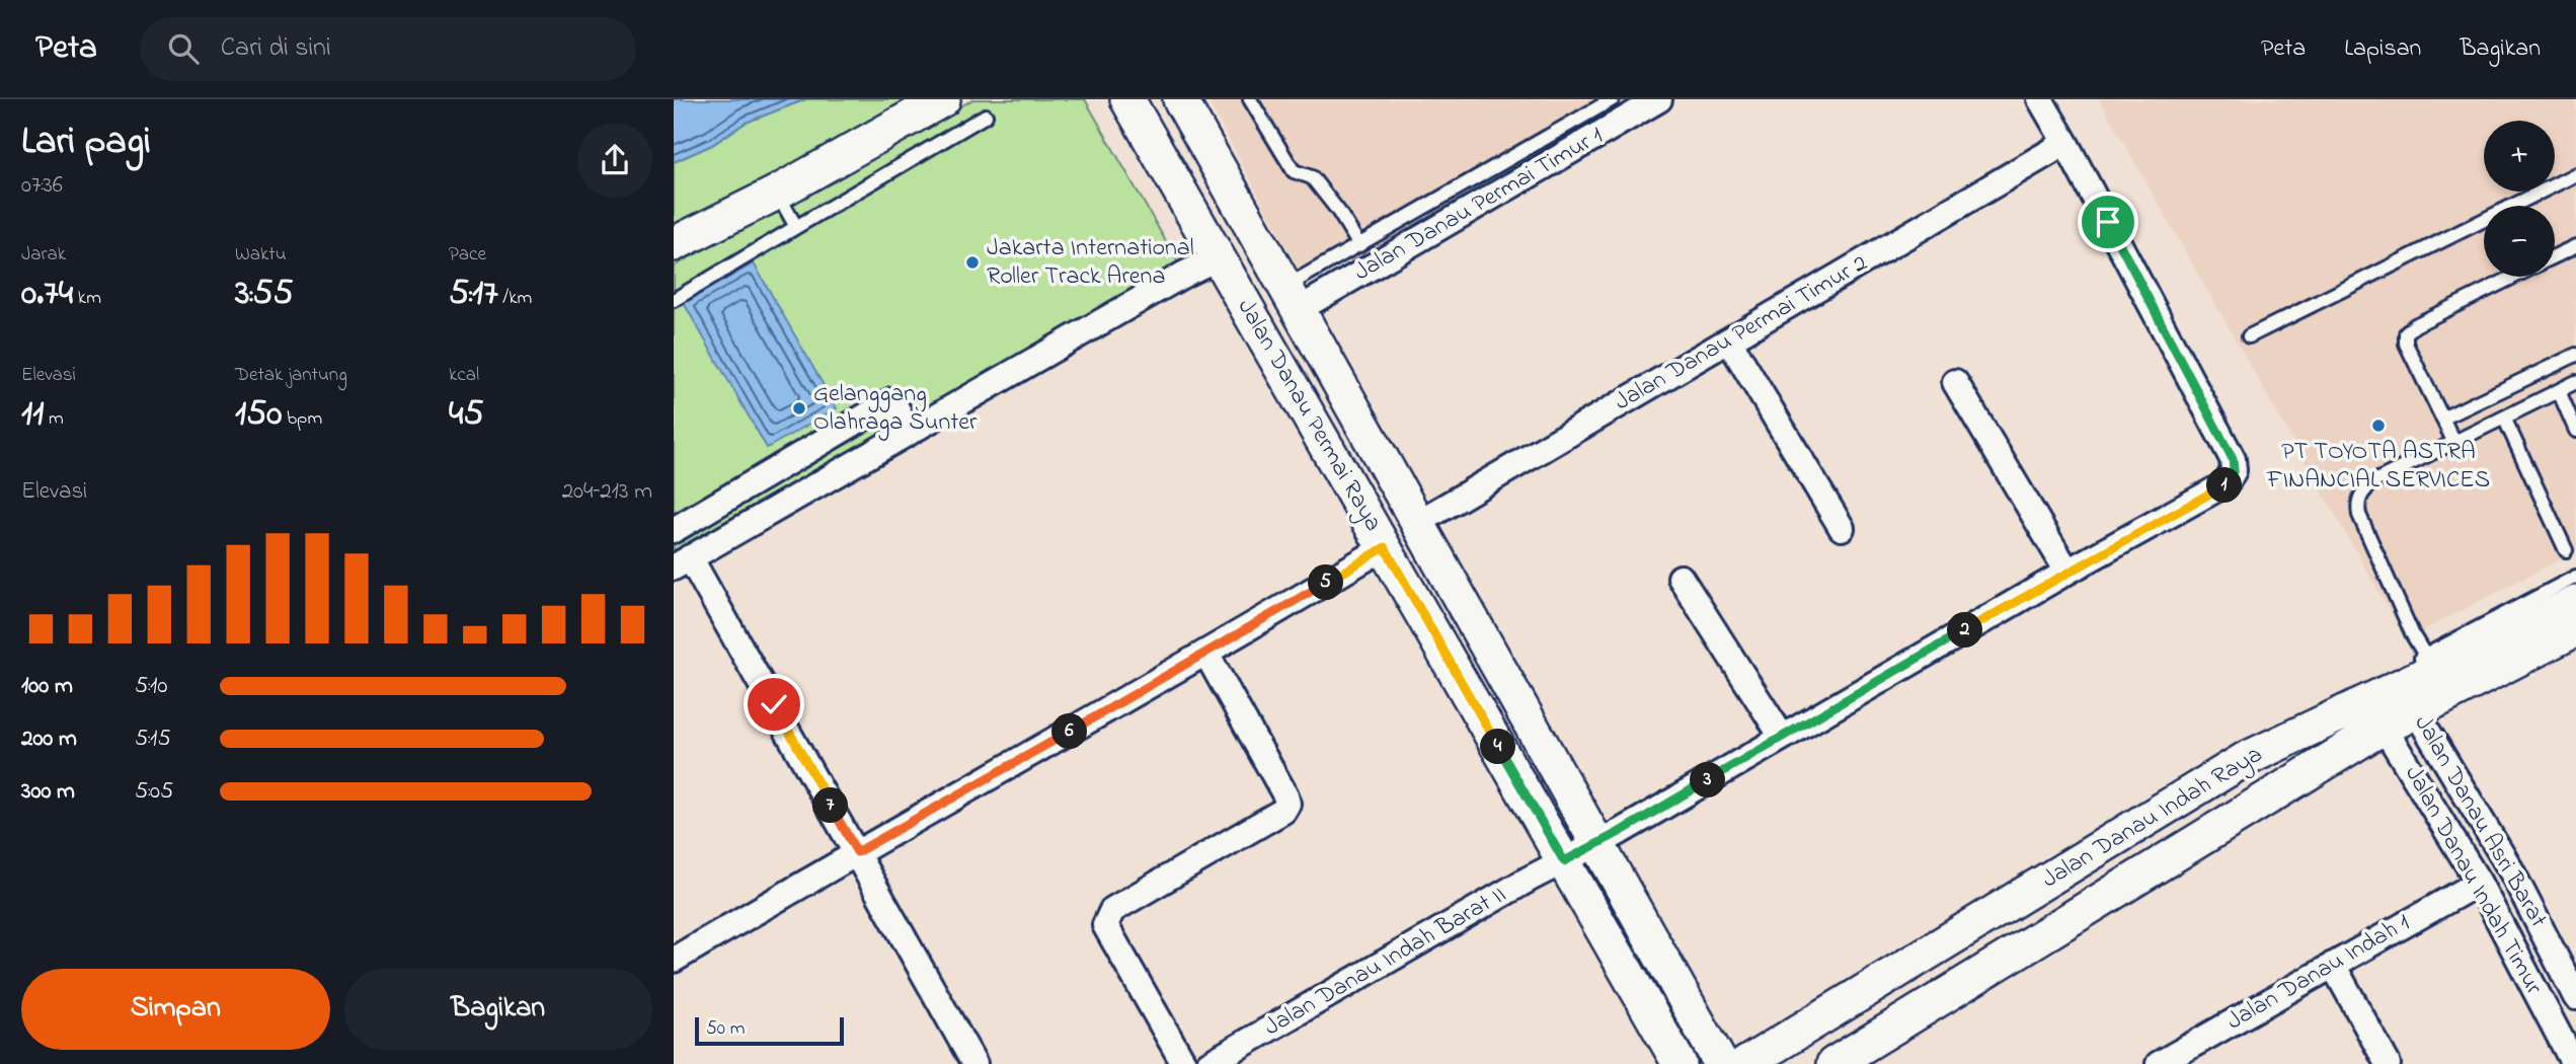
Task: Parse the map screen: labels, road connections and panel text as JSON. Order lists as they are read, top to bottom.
{
  "streets": {
    "street": [
      "Jalan Danau Permai Timur 1",
      "Jalan Danau Permai Timur 2",
      "Jalan Danau Permai Raya",
      "Jalan Danau Indah Raya",
      "Jalan Danau Asri Barat",
      "Jalan Danau Indah Timur",
      "Jalan Danau Indah Barat II",
      "Jalan Danau Indah 1"
    ]
  },
  "crossings": [
    ["Jalan Danau Permai Timur 1", "Jalan Danau Permai Raya"],
    ["Jalan Danau Permai Timur 2", "Jalan Danau Permai Raya"],
    ["Jalan Danau Permai Timur 2", "Jalan Danau Indah Barat II"],
    ["Jalan Danau Permai Raya", "Jalan Danau Indah Barat II"],
    ["Jalan Danau Indah Raya", "Jalan Danau Asri Barat"],
    ["Jalan Danau Indah Raya", "Jalan Danau Indah Timur"],
    ["Jalan Danau Indah Timur", "Jalan Danau Indah 1"]
  ],
  "places": ["Jakarta International Roller Track Arena", "Gelanggang Olahraga Sunter", "PT TOYOTA ASTRA FINANCIAL SERVICES"],
  "scale_bar": "50 m",
  "page": {
    "header": "Peta",
    "search": "Cari di sini",
    "nav": ["Peta", "Lapisan", "Bagikan"],
    "heading": ["Lari pagi", "07:36"],
    "map_buttons": ["+", "−"],
    "stats": [
      ["Jarak", "0.74 km"],
      ["Waktu", "3:55"],
      ["Pace", "5:17 /km"],
      ["Elevasi", "11 m"],
      ["Detak jantung", "150 bpm"],
      ["kcal", "45"]
    ],
    "chart": ["Elevasi", "204–213 m"],
    "pins": [
      "1",
      "5",
      "2",
      "6",
      "4",
      "3",
      "7"
    ],
    "list": [
      {
        "name": "100 m",
        "note": "5:10"
      },
      {
        "name": "200 m",
        "note": "5:15"
      },
      {
        "name": "300 m",
        "note": "5:05"
      }
    ],
    "buttons": ["Simpan", "Bagikan"],
    "scale": "50 m"
  }
}
